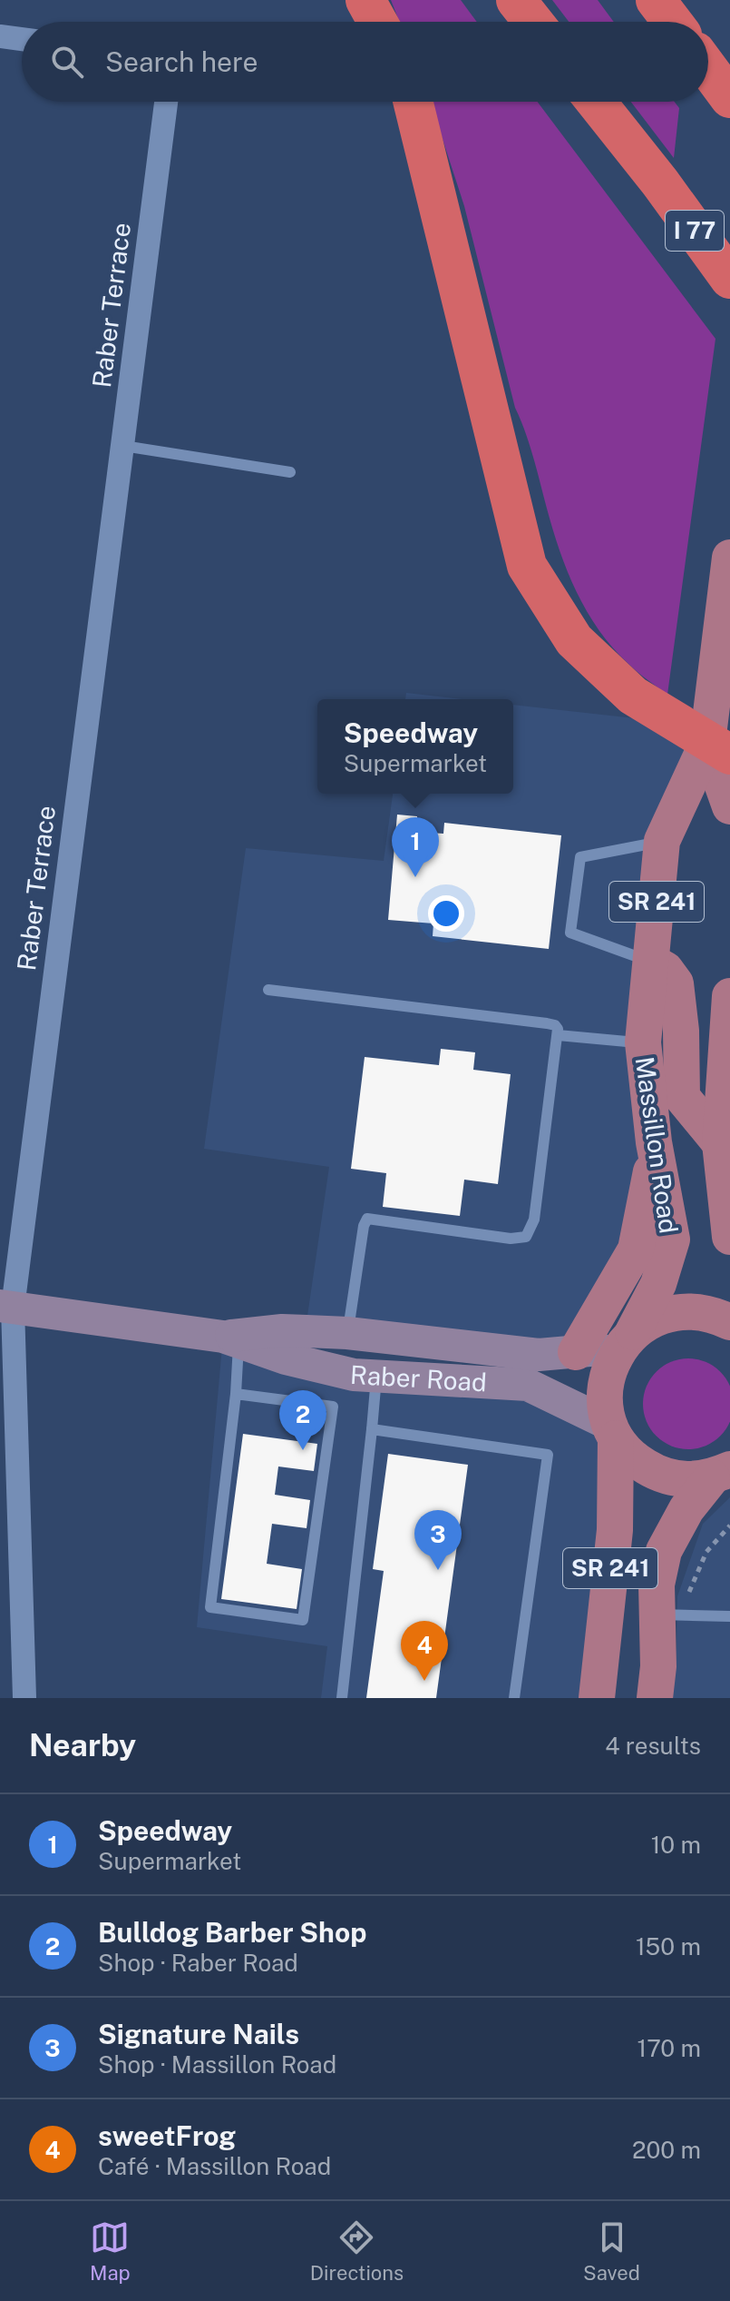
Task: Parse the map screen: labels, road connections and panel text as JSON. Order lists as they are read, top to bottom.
{
  "streets": {
    "highway": ["I 77"],
    "main road": ["SR 241", "Massillon Road"],
    "street": ["Raber Terrace", "Raber Road"]
  },
  "crossings": [
    ["Raber Terrace", "Raber Road"],
    ["SR 241", "Massillon Road"],
    ["SR 241", "Raber Road"],
    ["Massillon Road", "Raber Road"]
  ],
  "page": {
    "search": "Search here",
    "popup": ["Speedway", "Supermarket"],
    "pins": [
      "1",
      "2",
      "3",
      "4"
    ],
    "heading": ["Nearby", "4 results"],
    "list": [
      {
        "mark": "1",
        "name": "Speedway",
        "note": "Supermarket",
        "value": "10 m"
      },
      {
        "mark": "2",
        "name": "Bulldog Barber Shop",
        "note": "Shop · Raber Road",
        "value": "150 m"
      },
      {
        "mark": "3",
        "name": "Signature Nails",
        "note": "Shop · Massillon Road",
        "value": "170 m"
      },
      {
        "mark": "4",
        "name": "sweetFrog",
        "note": "Café · Massillon Road",
        "value": "200 m"
      }
    ],
    "nav": ["Map", "Directions", "Saved"]
  }
}
